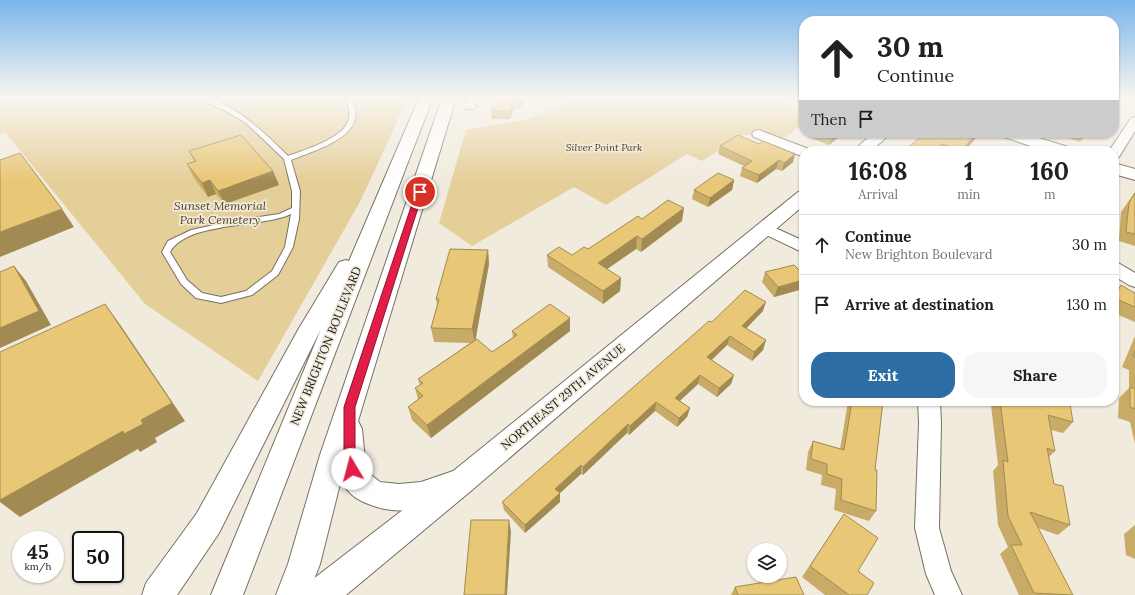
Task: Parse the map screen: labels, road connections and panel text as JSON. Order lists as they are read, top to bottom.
{
  "streets": {
    "main road": ["NEW BRIGHTON BOULEVARD", "NORTHEAST 29TH AVENUE"]
  },
  "parks": ["Silver Point Park", "Sunset Memorial Park Cemetery"],
  "page": {
    "turn": ["30 m", "Continue"],
    "then": "Then",
    "eta": [
      "16:08",
      "Arrival",
      "1",
      "min",
      "160",
      "m"
    ],
    "list": [
      {
        "name": "Continue",
        "note": "New Brighton Boulevard",
        "value": "30 m"
      },
      {
        "name": "Arrive at destination",
        "value": "130 m"
      }
    ],
    "buttons": ["Exit", "Share"],
    "speed": "45 km/h",
    "limit": "50"
  }
}
